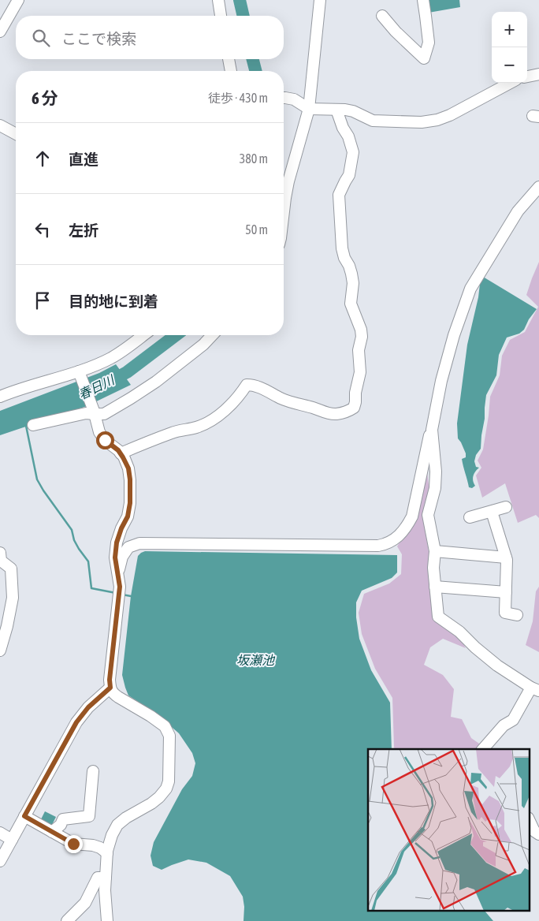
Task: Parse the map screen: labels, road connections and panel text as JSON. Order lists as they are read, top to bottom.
{
  "water": ["春日川", "坂瀬池"],
  "page": {
    "map_buttons": ["+", "−"],
    "search": "ここで検索",
    "heading": ["6 分", "徒歩 · 430 m"],
    "list": [
      ["直進", "380 m"],
      ["左折", "50 m"],
      "目的地に到着"
    ]
  }
}
